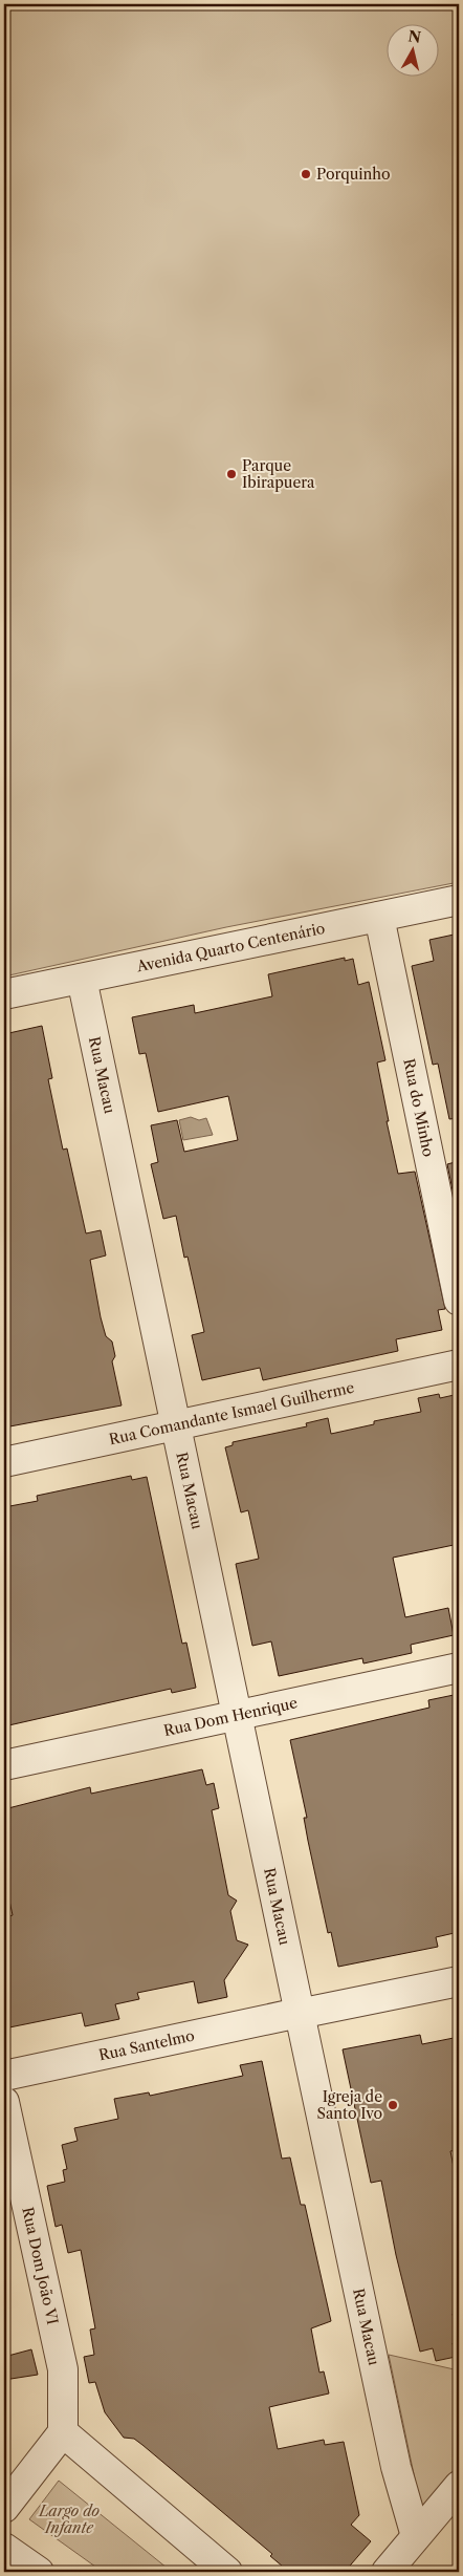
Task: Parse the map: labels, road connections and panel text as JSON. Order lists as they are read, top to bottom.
{
  "streets": {
    "street": [
      "Avenida Quarto Centenário",
      "Rua Macau",
      "Rua do Minho",
      "Rua Comandante Ismael Guilherme",
      "Rua Dom Henrique",
      "Rua Santelmo",
      "Rua Dom João VI"
    ]
  },
  "crossings": [
    ["Avenida Quarto Centenário", "Rua Macau"],
    ["Avenida Quarto Centenário", "Rua do Minho"],
    ["Rua Macau", "Rua Comandante Ismael Guilherme"],
    ["Rua Macau", "Rua Dom Henrique"],
    ["Rua Macau", "Rua Santelmo"]
  ],
  "parks": ["Largo do Infante"],
  "places": ["Porquinho", "Parque Ibirapuera", "Igreja de Santo Ivo"],
  "north": "top"
}
